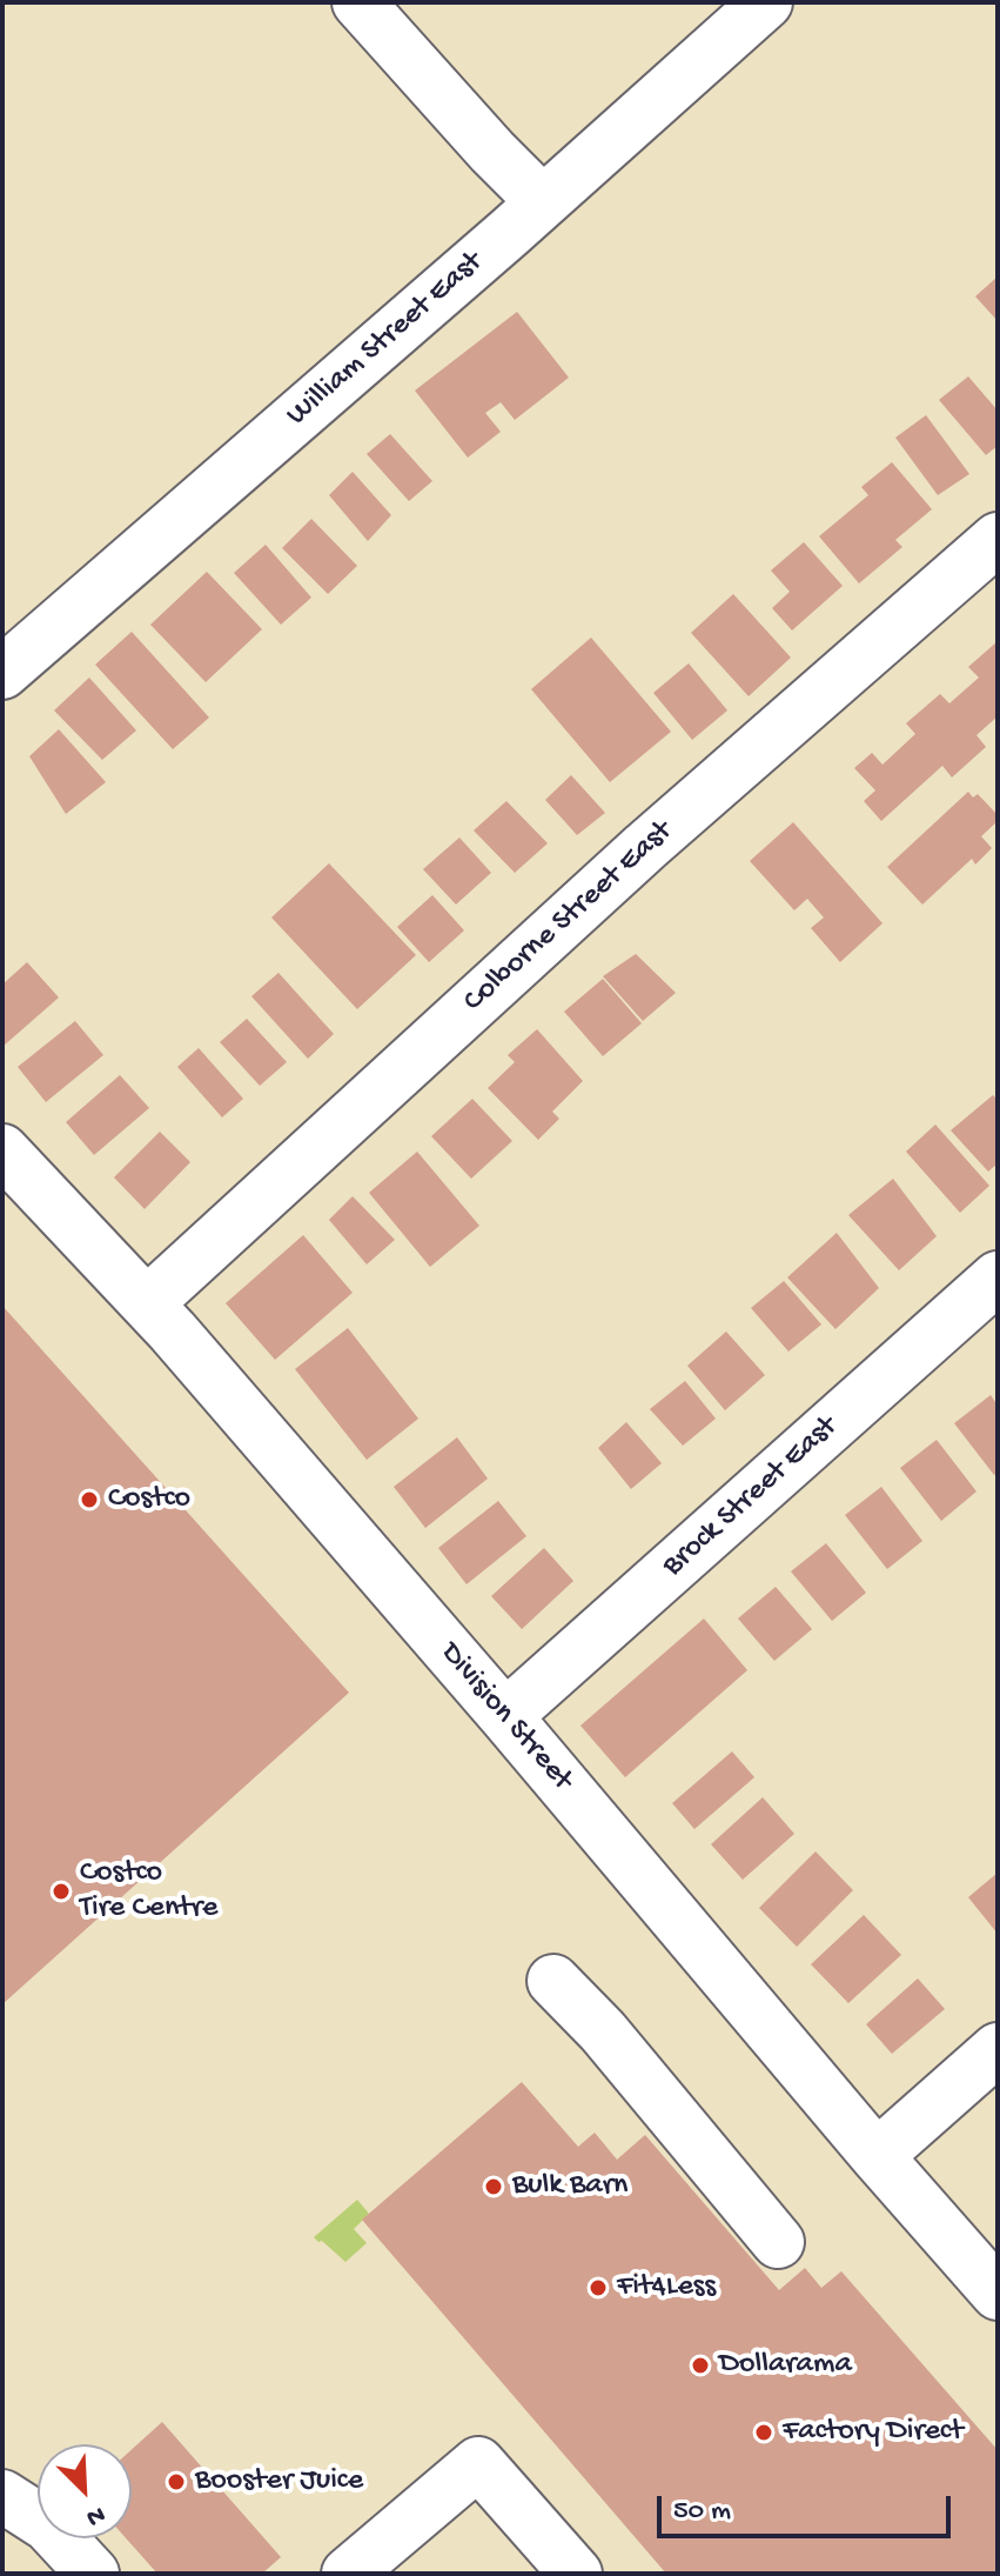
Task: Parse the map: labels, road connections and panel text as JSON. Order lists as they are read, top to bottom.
{
  "streets": {
    "street": [
      "William Street East",
      "Colborne Street East",
      "Brock Street East",
      "Division Street"
    ]
  },
  "crossings": [
    ["Colborne Street East", "Division Street"],
    ["Brock Street East", "Division Street"]
  ],
  "places": [
    "Costco",
    "Costco Tire Centre",
    "Bulk Barn",
    "Fit4Less",
    "Dollarama",
    "Factory Direct",
    "Booster Juice"
  ],
  "scale_bar": "50 m",
  "north": "bottom right"
}
